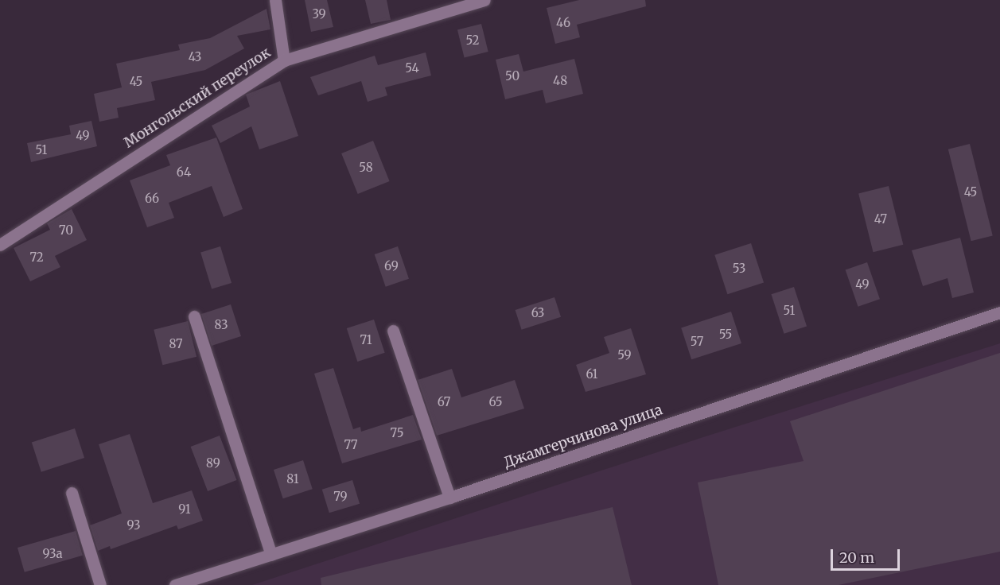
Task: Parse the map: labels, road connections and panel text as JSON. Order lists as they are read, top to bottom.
{
  "streets": {
    "street": ["Монгольский переулок", "Джамгерчинова улица"]
  },
  "house_numbers": [
    "39",
    "46",
    "52",
    "43",
    "54",
    "50",
    "48",
    "45",
    "49",
    "51",
    "58",
    "64",
    "45",
    "66",
    "47",
    "70",
    "72",
    "69",
    "53",
    "49",
    "51",
    "63",
    "83",
    "55",
    "71",
    "57",
    "87",
    "59",
    "61",
    "67",
    "65",
    "75",
    "77",
    "89",
    "81",
    "79",
    "91",
    "93",
    "93a"
  ],
  "scale_bar": "20 m"
}
